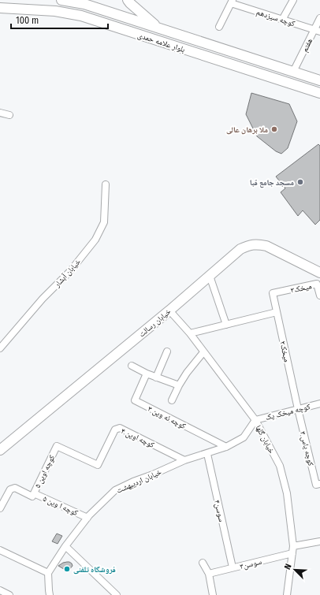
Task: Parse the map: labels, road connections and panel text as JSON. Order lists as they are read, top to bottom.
{
  "streets": {
    "main road": ["بلوار علامه حمدی", "خیابان رسالت"],
    "street": [
      "کوچه سیزدهم",
      "هفتم",
      "خیابان آبشار",
      "میخک۳",
      "میخک۲",
      "کوچه میخک یک",
      "کوچه ئه وین ۳",
      "کوچه اوین ۴",
      "خیابان گلها",
      "کوچه یاس ۳",
      "کوچه اوین ۵",
      "خیابان اردیبهشت",
      "کوچه ا وین ۵",
      "سوسن۴",
      "سوسن۳"
    ]
  },
  "crossings": [
    ["کوچه سیزدهم", "هفتم"],
    ["بلوار علامه حمدی", "هفتم"],
    ["میخک۳", "میخک۲"],
    ["خیابان رسالت", "خیابان گلها"],
    ["میخک۲", "کوچه میخک یک"],
    ["میخک۲", "کوچه یاس ۳"],
    ["کوچه میخک یک", "خیابان گلها"],
    ["کوچه میخک یک", "کوچه یاس ۳"],
    ["کوچه میخک یک", "خیابان اردیبهشت"],
    ["کوچه ئه وین ۳", "خیابان اردیبهشت"],
    ["کوچه اوین ۴", "کوچه اوین ۵"],
    ["کوچه اوین ۴", "خیابان اردیبهشت"],
    ["خیابان گلها", "خیابان اردیبهشت"],
    ["خیابان گلها", "سوسن۳"],
    ["کوچه اوین ۵", "کوچه ا وین ۵"],
    ["خیابان اردیبهشت", "کوچه ا وین ۵"],
    ["خیابان اردیبهشت", "سوسن۴"],
    ["سوسن۴", "سوسن۳"]
  ],
  "places": ["ملا برهان عالی", "مسجد جامع قبا", "فروشگاه تلفنی"],
  "scale_bar": "100 m",
  "north": "top left"
}
